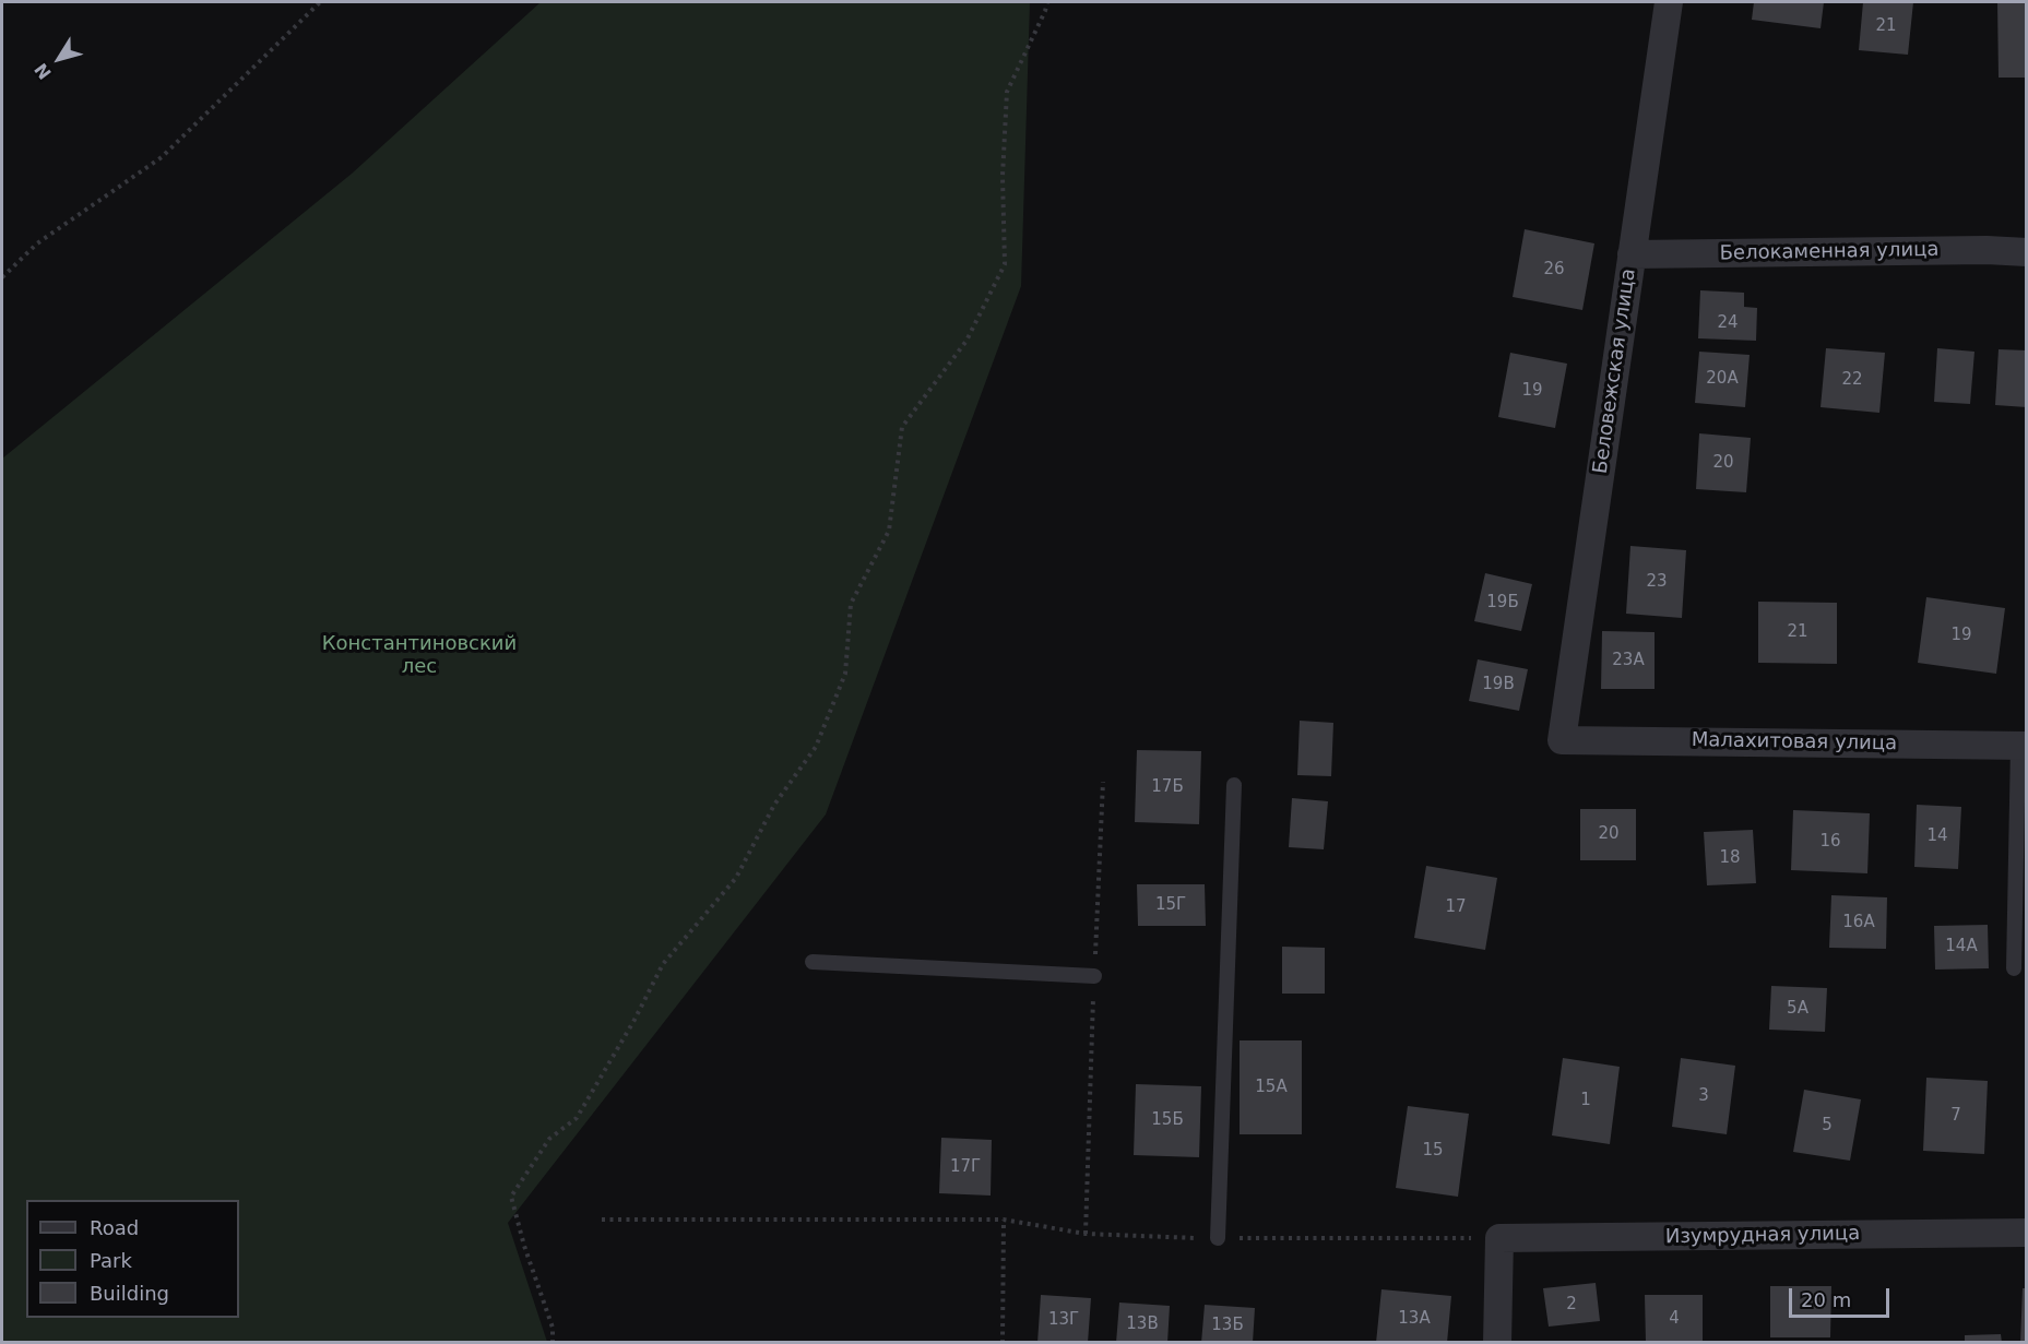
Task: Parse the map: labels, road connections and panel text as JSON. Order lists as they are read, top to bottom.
{
  "streets": {
    "street": [
      "Белокаменная улица",
      "Беловежская улица",
      "Малахитовая улица",
      "Изумрудная улица"
    ]
  },
  "crossings": [
    ["Белокаменная улица", "Беловежская улица"],
    ["Беловежская улица", "Малахитовая улица"]
  ],
  "parks": ["Константиновский лес"],
  "house_numbers": [
    "21",
    "26",
    "24",
    "20А",
    "22",
    "19",
    "20",
    "23",
    "19Б",
    "21",
    "19",
    "23А",
    "19В",
    "17Б",
    "20",
    "14",
    "16",
    "18",
    "15Г",
    "17",
    "16А",
    "14А",
    "5А",
    "15А",
    "3",
    "1",
    "7",
    "15Б",
    "5",
    "15",
    "17Г",
    "2",
    "13А",
    "4",
    "13Г",
    "13В",
    "13Б"
  ],
  "legend": ["Road", "Park", "Building"],
  "scale_bar": "20 m",
  "north": "bottom left"
}
